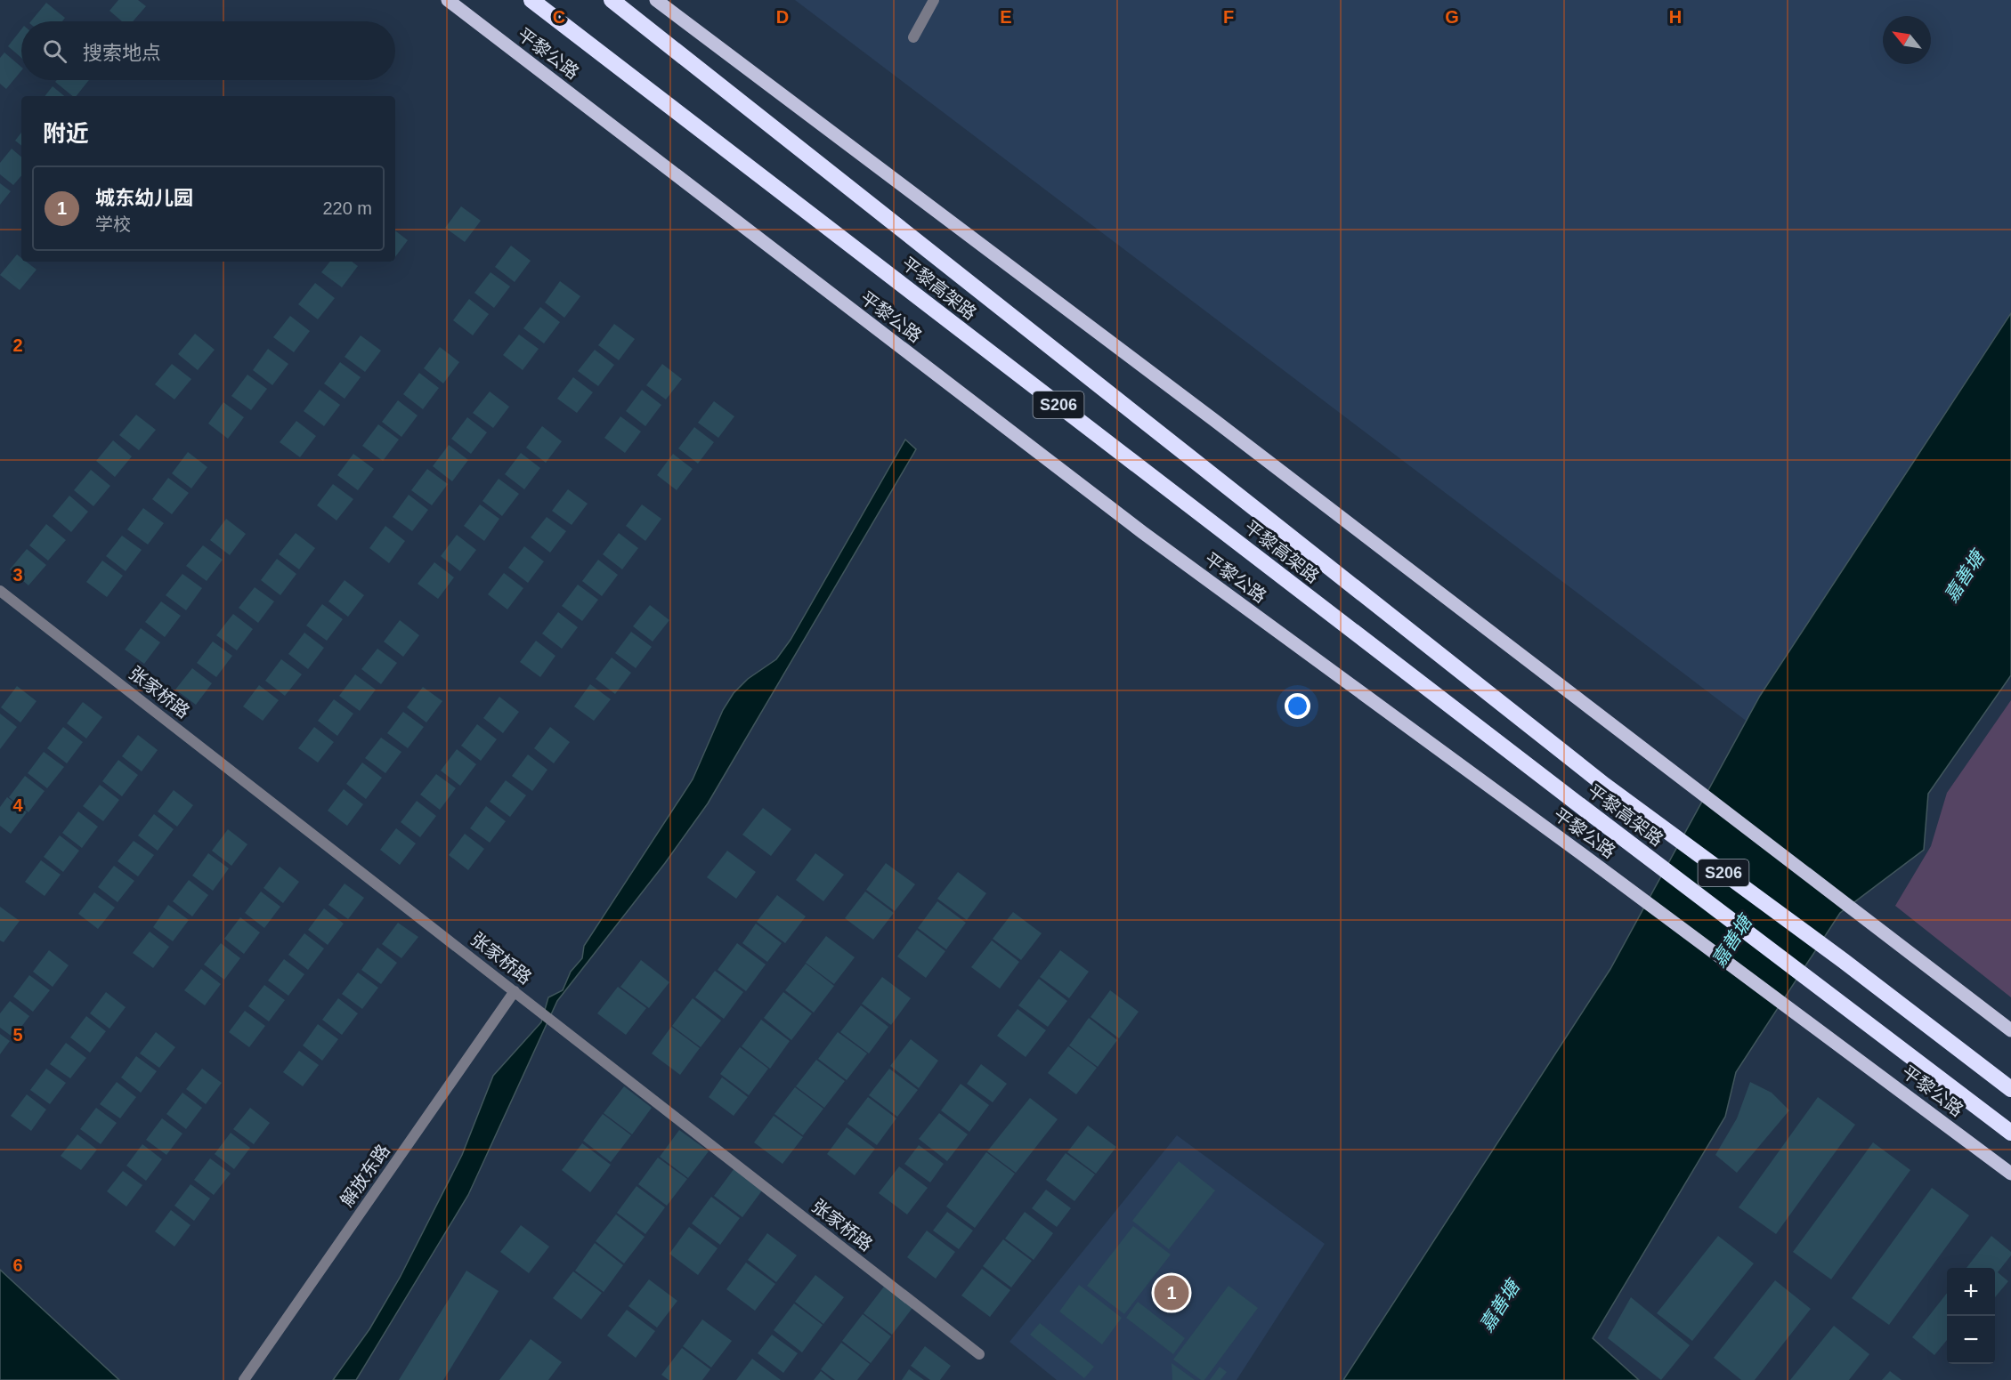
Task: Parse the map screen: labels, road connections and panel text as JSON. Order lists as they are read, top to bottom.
{
  "streets": {
    "highway": ["平黎高架路", "S206"],
    "main road": ["平黎公路"],
    "street": ["张家桥路", "解放东路"]
  },
  "crossings": [
    ["张家桥路", "解放东路"]
  ],
  "water": ["嘉善塘"],
  "north": "top left",
  "page": {
    "search": "搜索地点",
    "heading": "附近",
    "list": [
      {
        "mark": "1",
        "name": "城东幼儿园",
        "note": "学校",
        "value": "220 m"
      }
    ],
    "map_buttons": ["+", "−"],
    "pins": "1"
  },
  "grid": {
    "columns": [
      "C",
      "D",
      "E",
      "F",
      "G",
      "H"
    ],
    "rows": [
      "2",
      "3",
      "4",
      "5",
      "6"
    ]
  }
}
